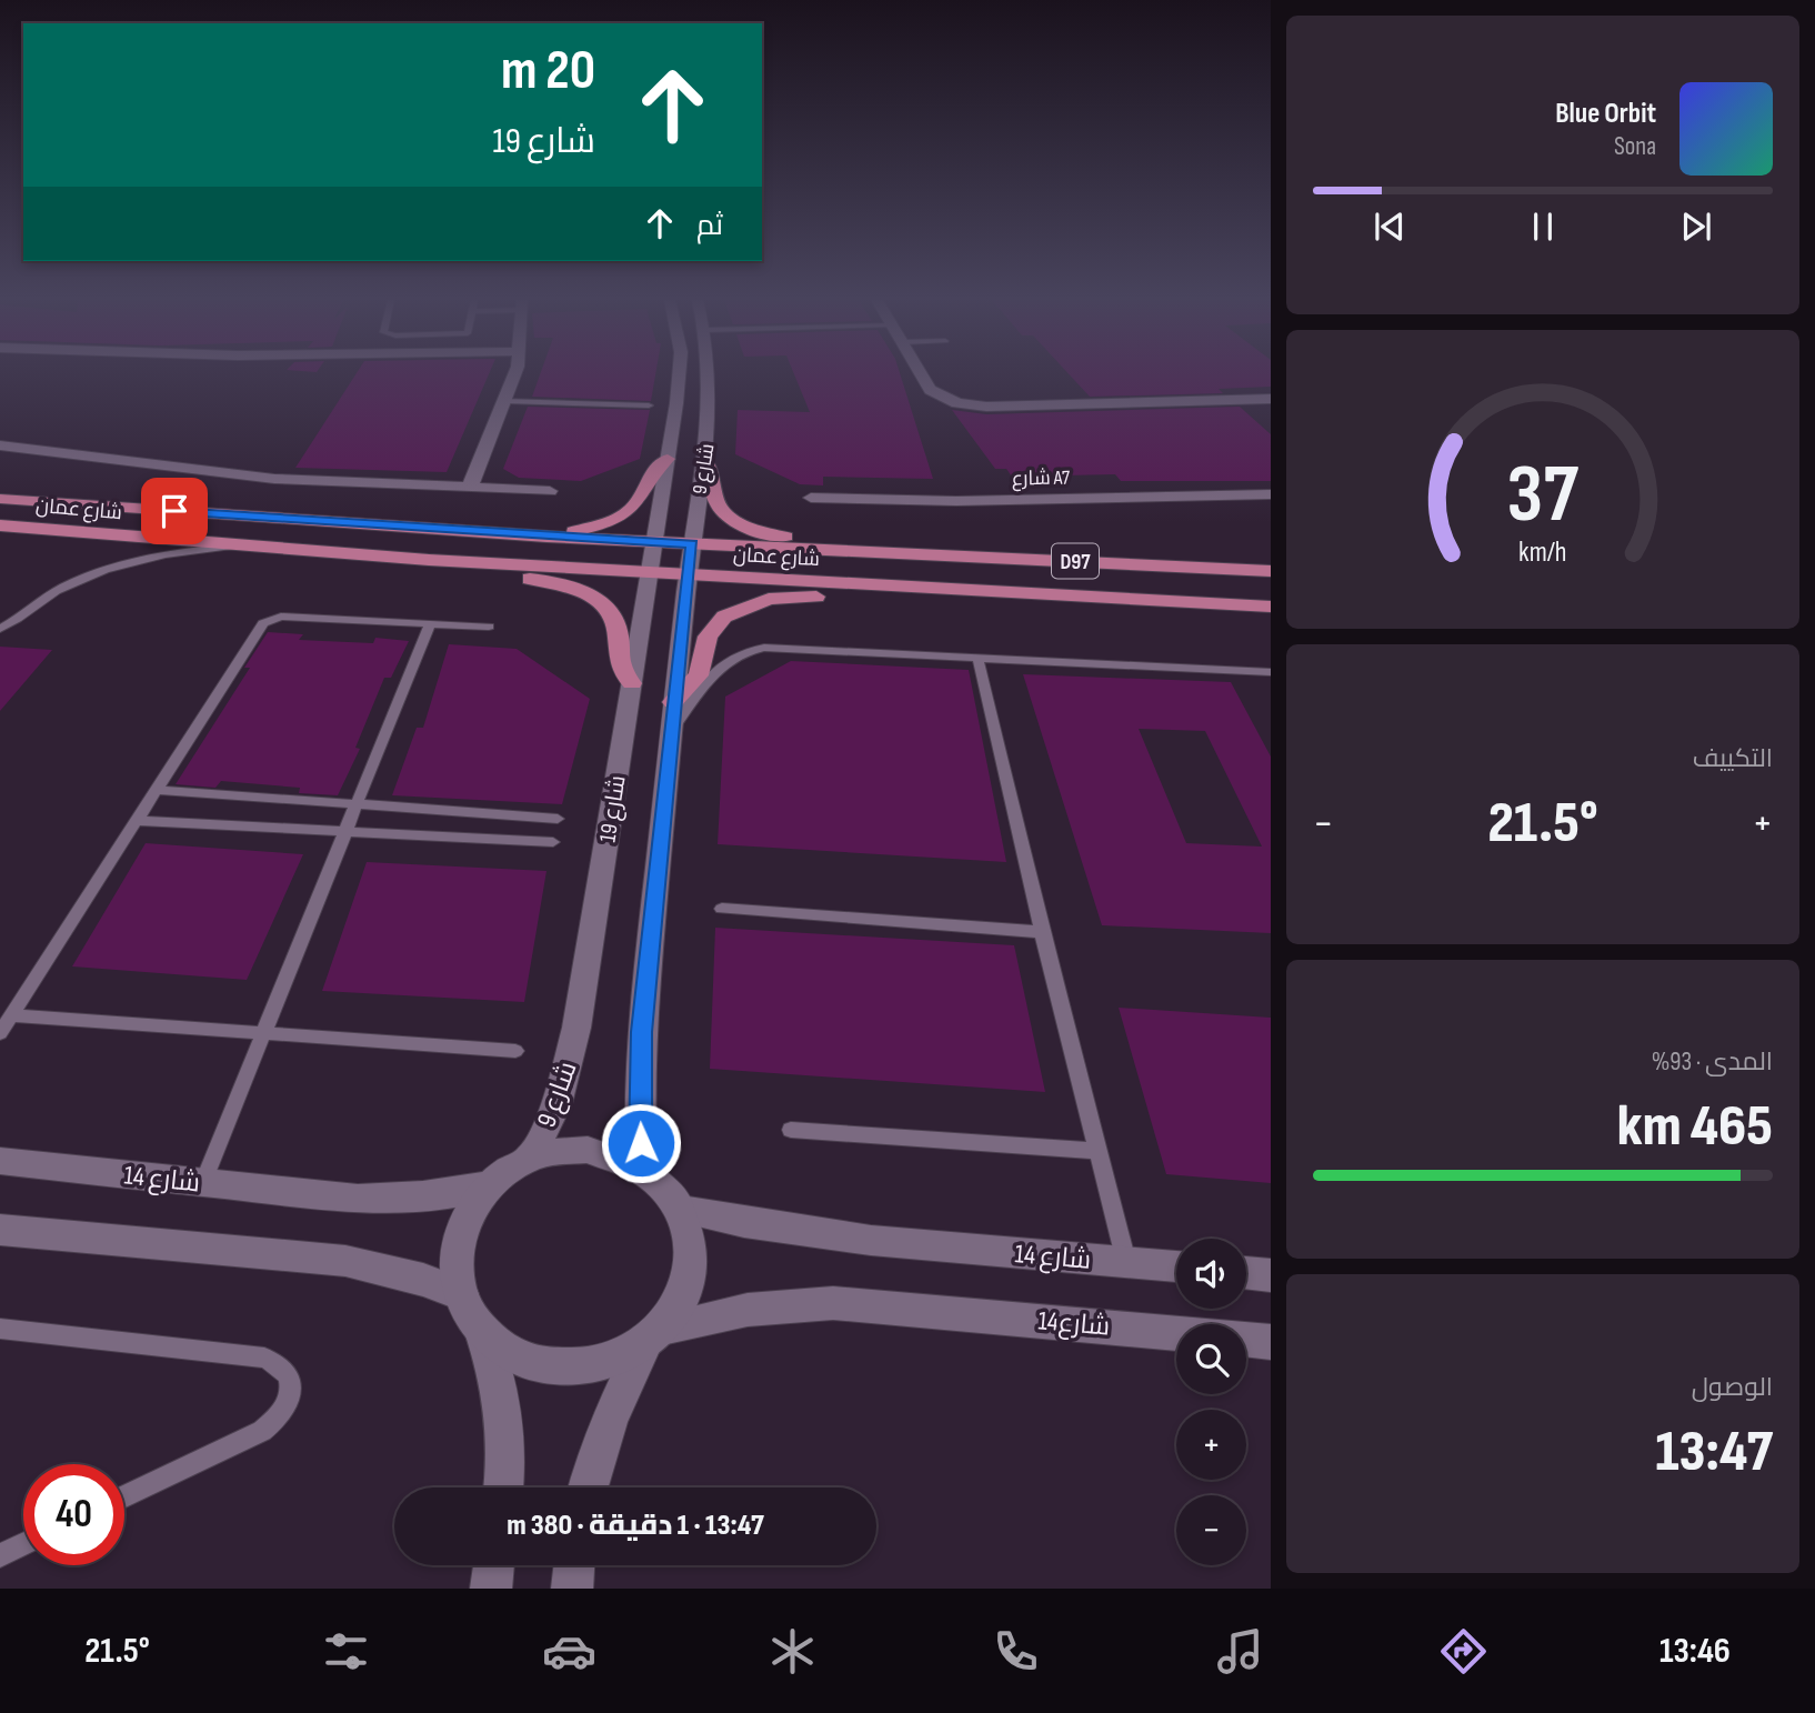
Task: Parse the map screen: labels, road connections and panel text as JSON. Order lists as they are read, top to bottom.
{
  "streets": {
    "main road": ["شارع عمان", "D97"],
    "street": [
      "شارع 9",
      "شارع A7",
      "شارع 19",
      "شارع 14",
      "شارع14"
    ]
  },
  "crossings": [
    ["شارع 9", "شارع عمان"],
    ["شارع 9", "شارع 19"],
    ["شارع 9", "شارع 14"],
    ["شارع 9", "شارع14"],
    ["شارع عمان", "شارع 19"],
    ["شارع 19", "شارع 14"],
    ["شارع 19", "شارع14"],
    ["شارع 14", "شارع14"]
  ],
  "page": {
    "turn": ["20 m", "شارع 19"],
    "song": ["Blue Orbit", "Sona"],
    "then": "ثم",
    "tile": [
      "التكييف",
      ["المدى · 93%", "465 km"],
      ["الوصول", "13:47"]
    ],
    "heat": ["−", "21.5°", "+"],
    "map_buttons": ["+", "−"],
    "limit": "40",
    "trip": "13:47 · 1 دقيقة · 380 m",
    "tabs": ["13:46", "21.5°"],
    "gauge": ["37", "km/h"]
  }
}
